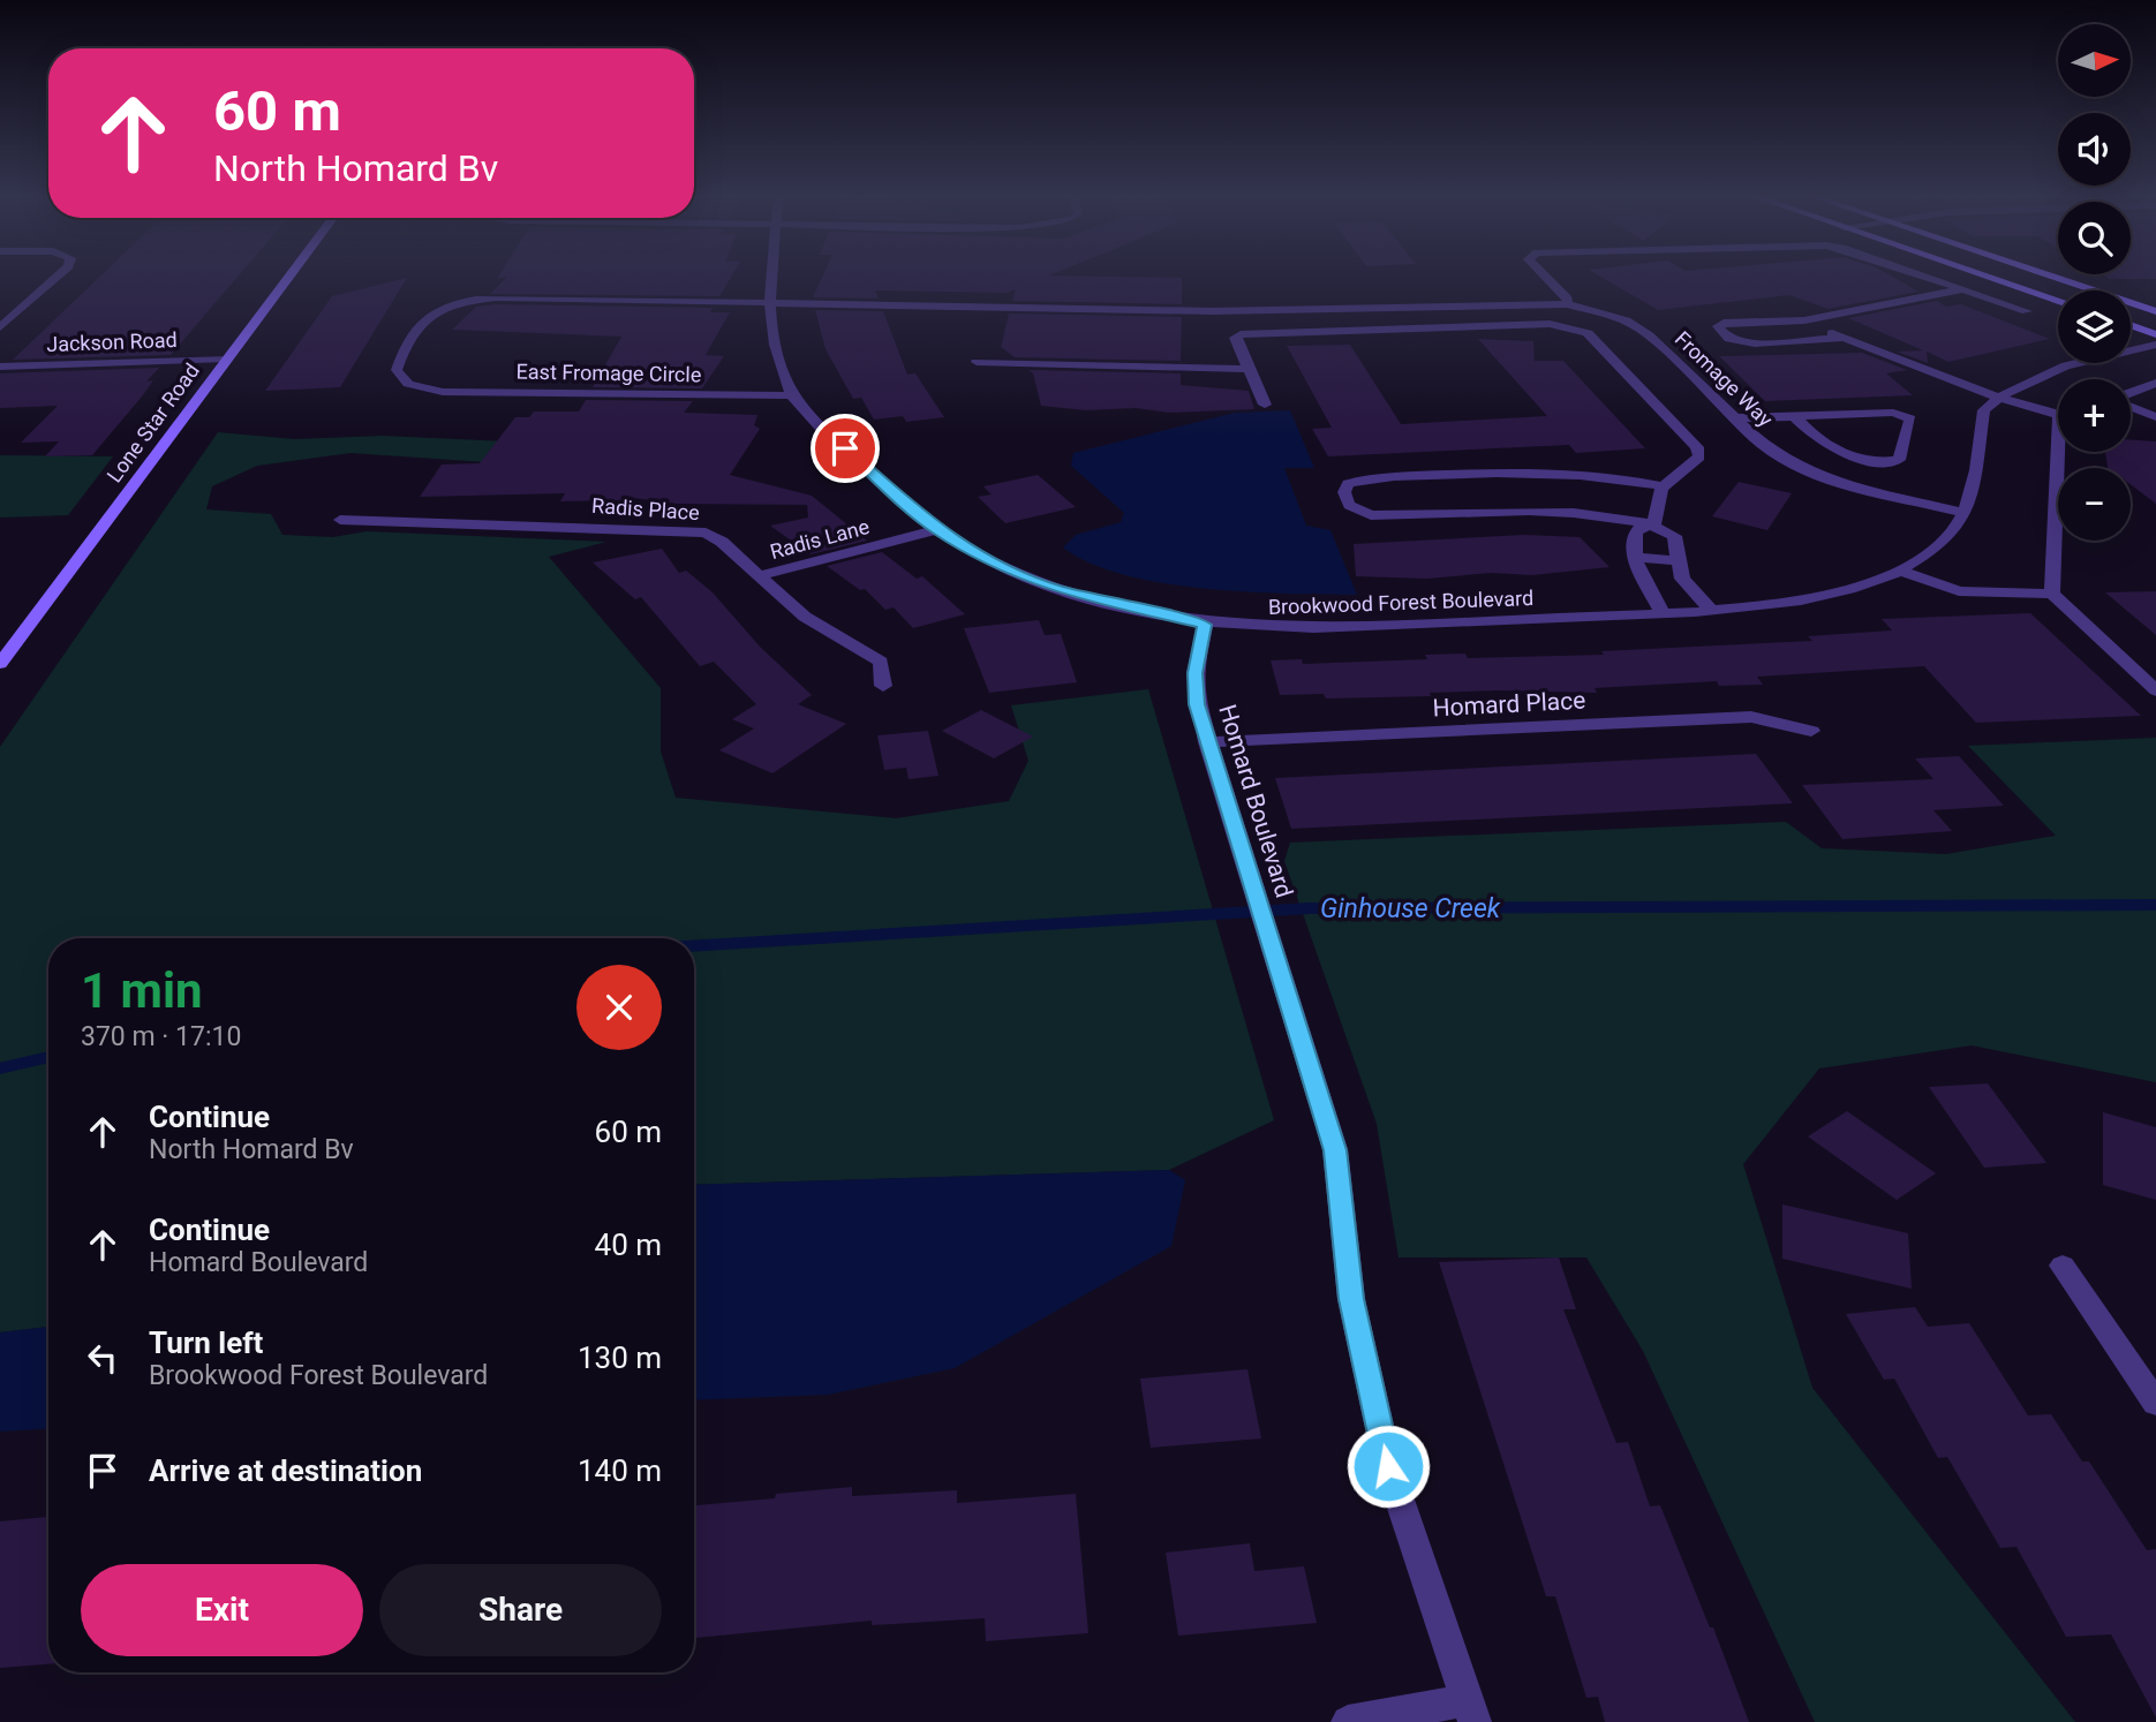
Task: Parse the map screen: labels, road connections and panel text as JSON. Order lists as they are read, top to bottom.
{
  "streets": {
    "street": [
      "Jackson Road",
      "East Fromage Circle",
      "Fromage Way",
      "Lone Star Road",
      "Radis Place",
      "Radis Lane",
      "Brookwood Forest Boulevard",
      "Homard Place",
      "Homard Boulevard"
    ]
  },
  "crossings": [
    ["Jackson Road", "Lone Star Road"],
    ["East Fromage Circle", "Fromage Way"],
    ["East Fromage Circle", "Brookwood Forest Boulevard"],
    ["Fromage Way", "Brookwood Forest Boulevard"],
    ["Radis Place", "Radis Lane"],
    ["Radis Lane", "Brookwood Forest Boulevard"],
    ["Brookwood Forest Boulevard", "Homard Boulevard"],
    ["Homard Place", "Homard Boulevard"]
  ],
  "water": ["Ginhouse Creek"],
  "north": "right",
  "page": {
    "map_buttons": ["+", "−"],
    "turn": ["60 m", "North Homard Bv"],
    "heading": ["1 min", "370 m · 17:10"],
    "list": [
      {
        "name": "Continue",
        "note": "North Homard Bv",
        "value": "60 m"
      },
      {
        "name": "Continue",
        "note": "Homard Boulevard",
        "value": "40 m"
      },
      {
        "name": "Turn left",
        "note": "Brookwood Forest Boulevard",
        "value": "130 m"
      },
      {
        "name": "Arrive at destination",
        "value": "140 m"
      }
    ],
    "buttons": ["Exit", "Share"]
  }
}
